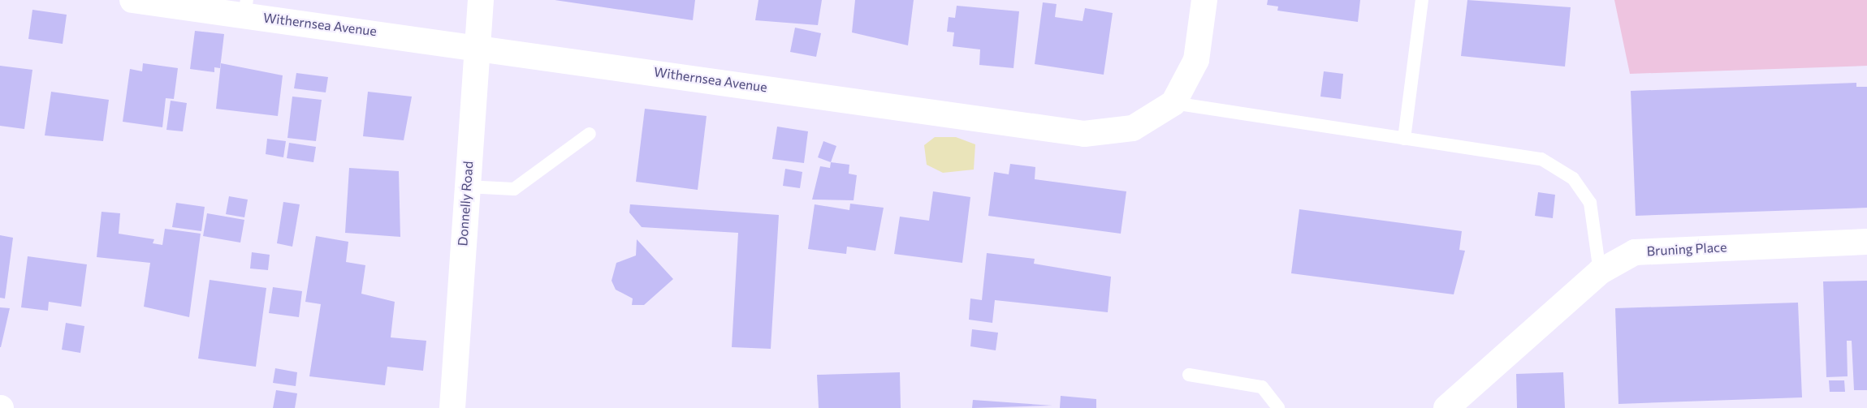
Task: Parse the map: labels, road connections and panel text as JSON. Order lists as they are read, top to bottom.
{
  "streets": {
    "street": ["Withernsea Avenue", "Donnelly Road", "Bruning Place"]
  },
  "crossings": [
    ["Withernsea Avenue", "Donnelly Road"]
  ]
}
